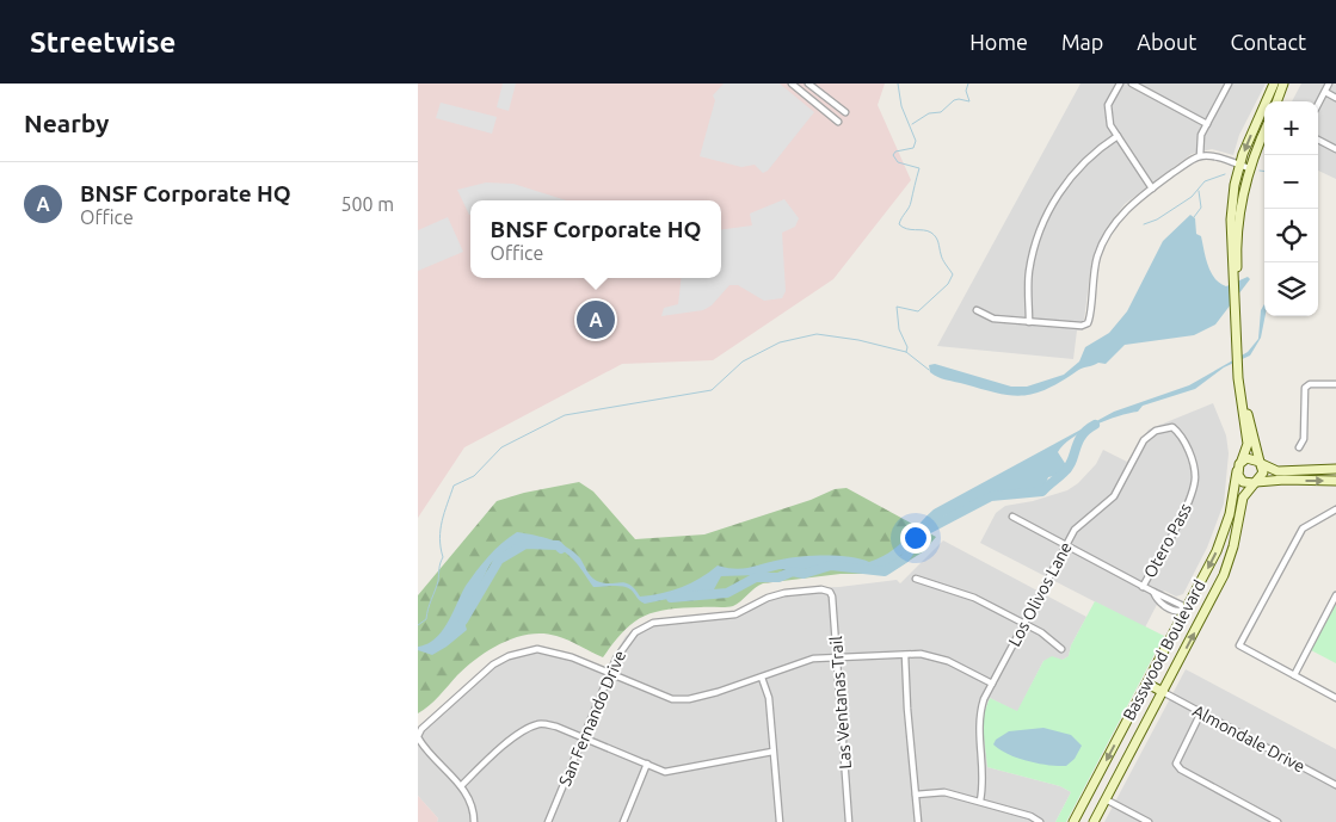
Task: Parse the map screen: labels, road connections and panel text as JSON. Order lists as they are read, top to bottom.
{
  "streets": {
    "main road": ["Basswood Boulevard"],
    "street": [
      "Otero Pass",
      "Los Olivos Lane",
      "Las Ventanas Trail",
      "San Fernando Drive",
      "Almondale Drive"
    ]
  },
  "crossings": [
    ["Otero Pass", "Los Olivos Lane"],
    ["Basswood Boulevard", "Almondale Drive"],
    ["Las Ventanas Trail", "San Fernando Drive"]
  ],
  "page": {
    "header": "Streetwise",
    "nav": [
      "Home",
      "Map",
      "About",
      "Contact"
    ],
    "heading": "Nearby",
    "map_buttons": ["+", "−"],
    "list": [
      {
        "mark": "A",
        "name": "BNSF Corporate HQ",
        "note": "Office",
        "value": "500 m"
      }
    ],
    "popup": ["BNSF Corporate HQ", "Office"],
    "pins": "A"
  }
}
